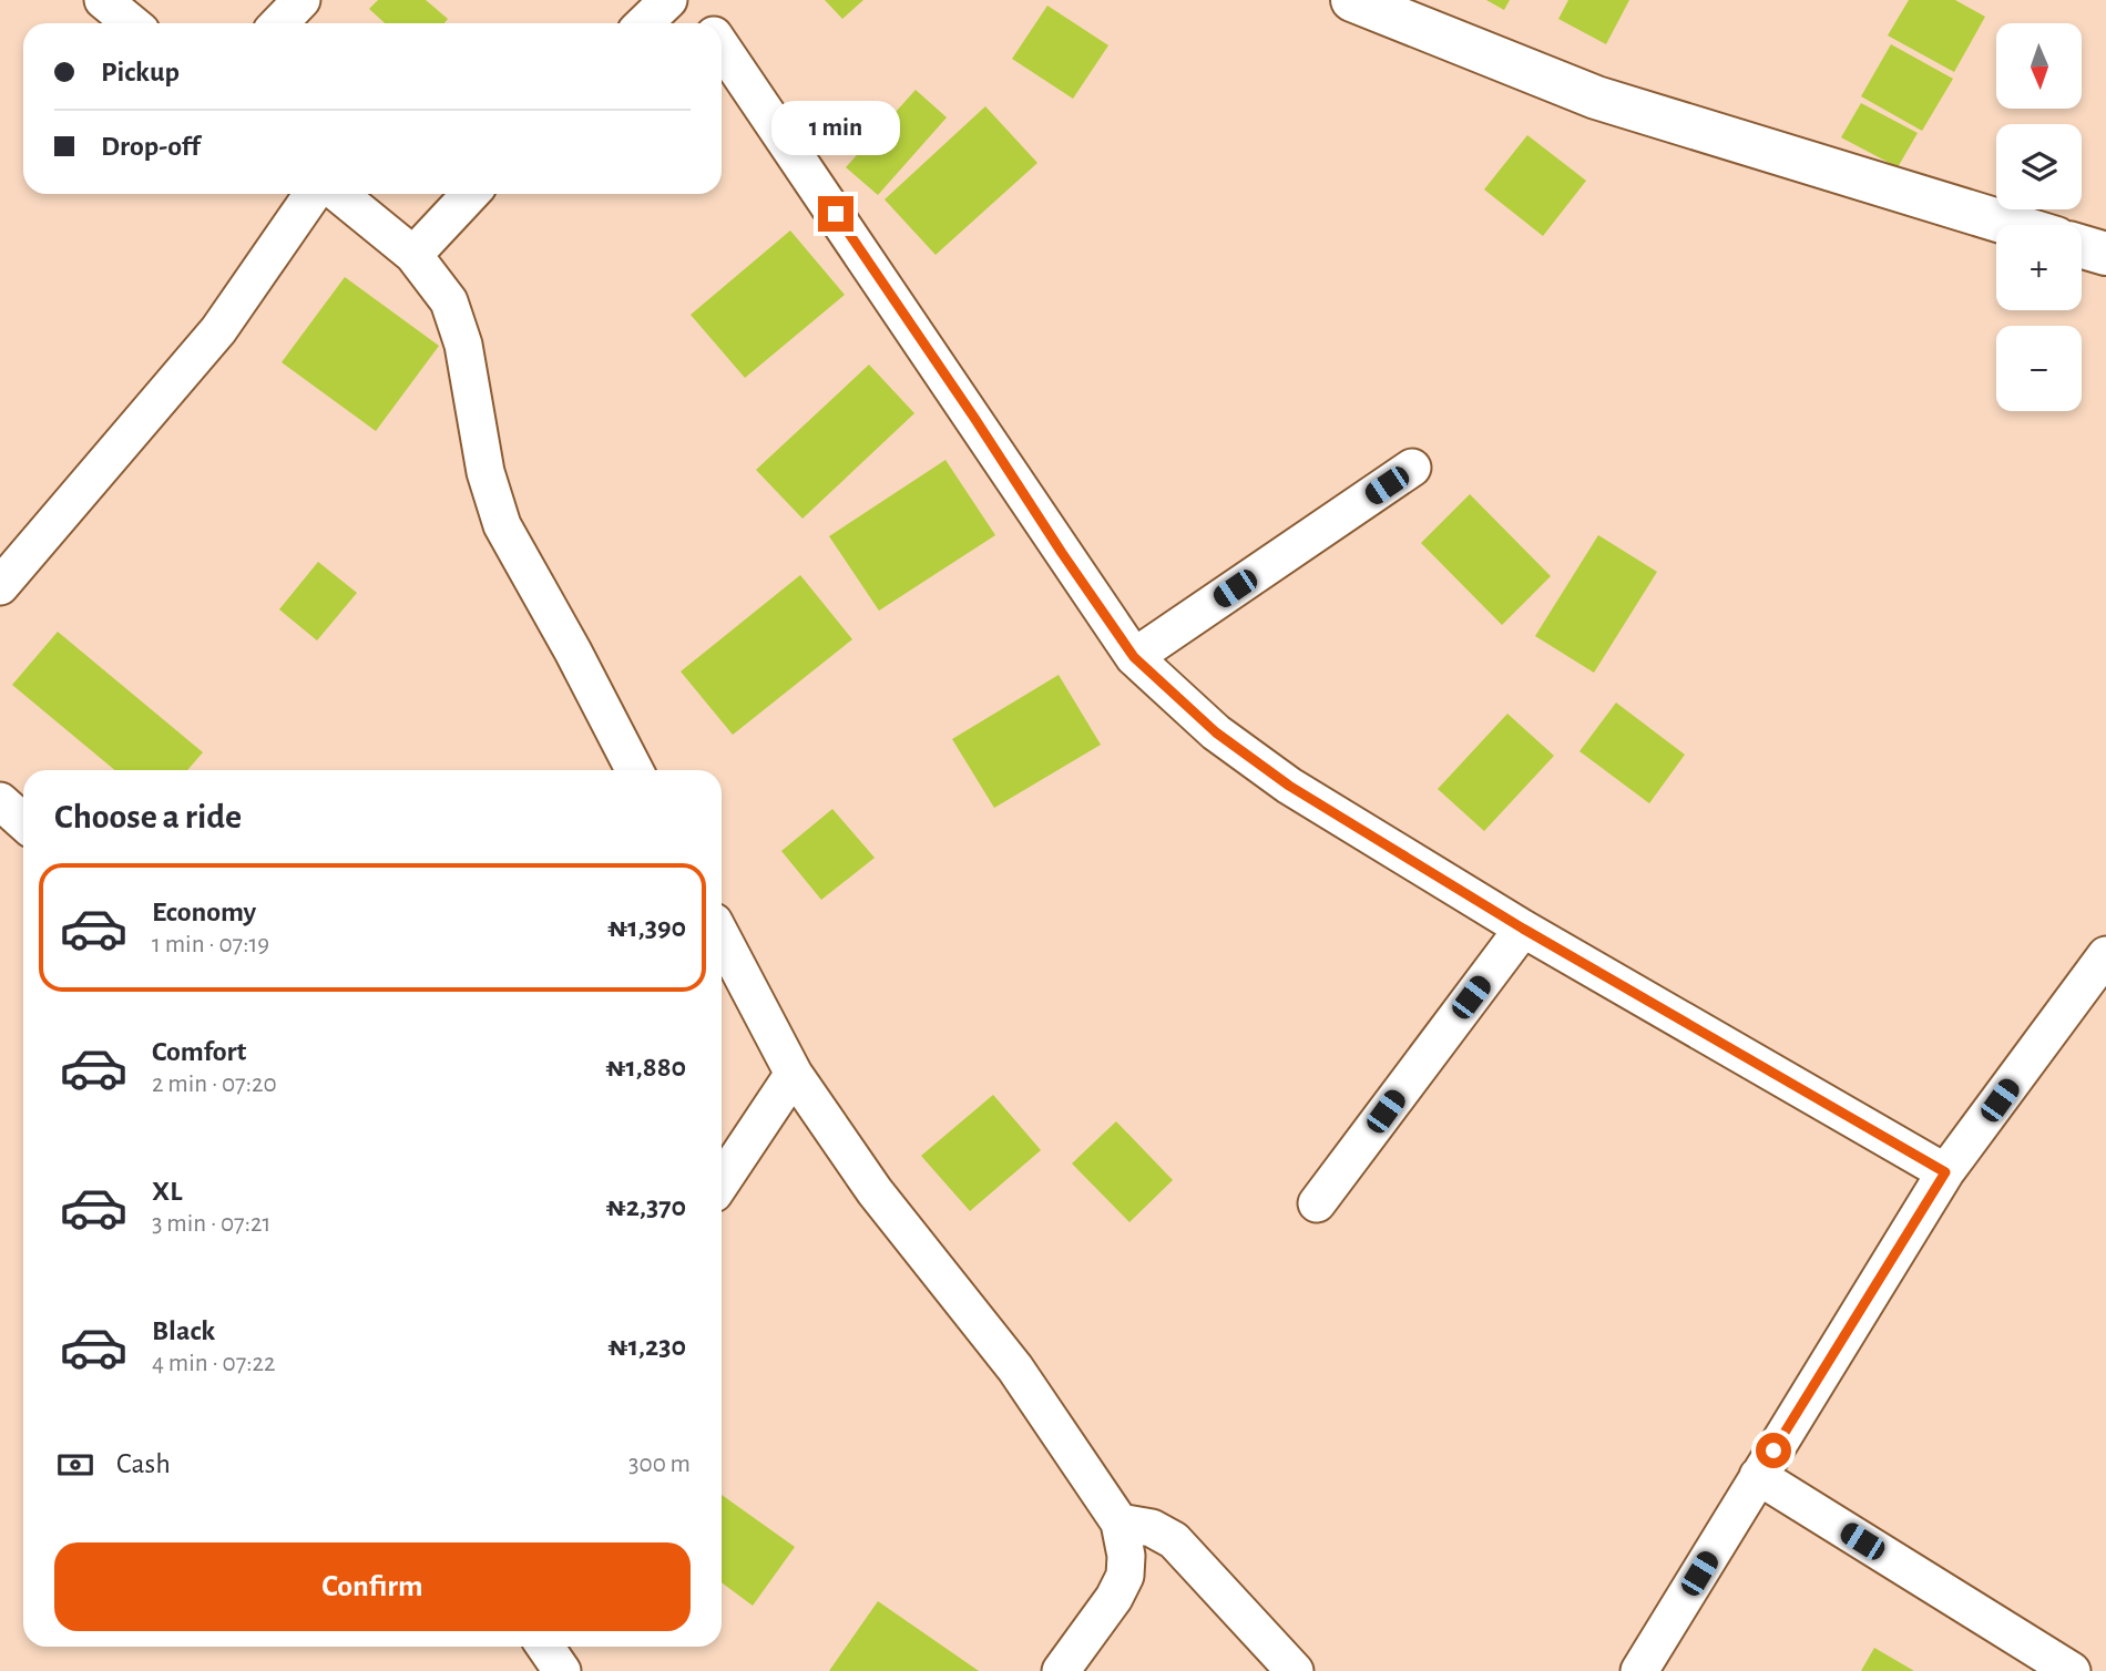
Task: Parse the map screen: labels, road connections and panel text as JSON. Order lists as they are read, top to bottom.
{
  "north": "bottom",
  "page": {
    "map_buttons": ["+", "−"],
    "banner": ["Pickup", "Drop-off"],
    "bubble": "1 min",
    "heading": "Choose a ride",
    "list": [
      {
        "name": "Economy",
        "note": "1 min · 07:19",
        "value": "₦1,390"
      },
      {
        "name": "Comfort",
        "note": "2 min · 07:20",
        "value": "₦1,880"
      },
      {
        "name": "XL",
        "note": "3 min · 07:21",
        "value": "₦2,370"
      },
      {
        "name": "Black",
        "note": "4 min · 07:22",
        "value": "₦1,230"
      }
    ],
    "pay": ["Cash", "300 m"],
    "buttons": "Confirm"
  }
}
